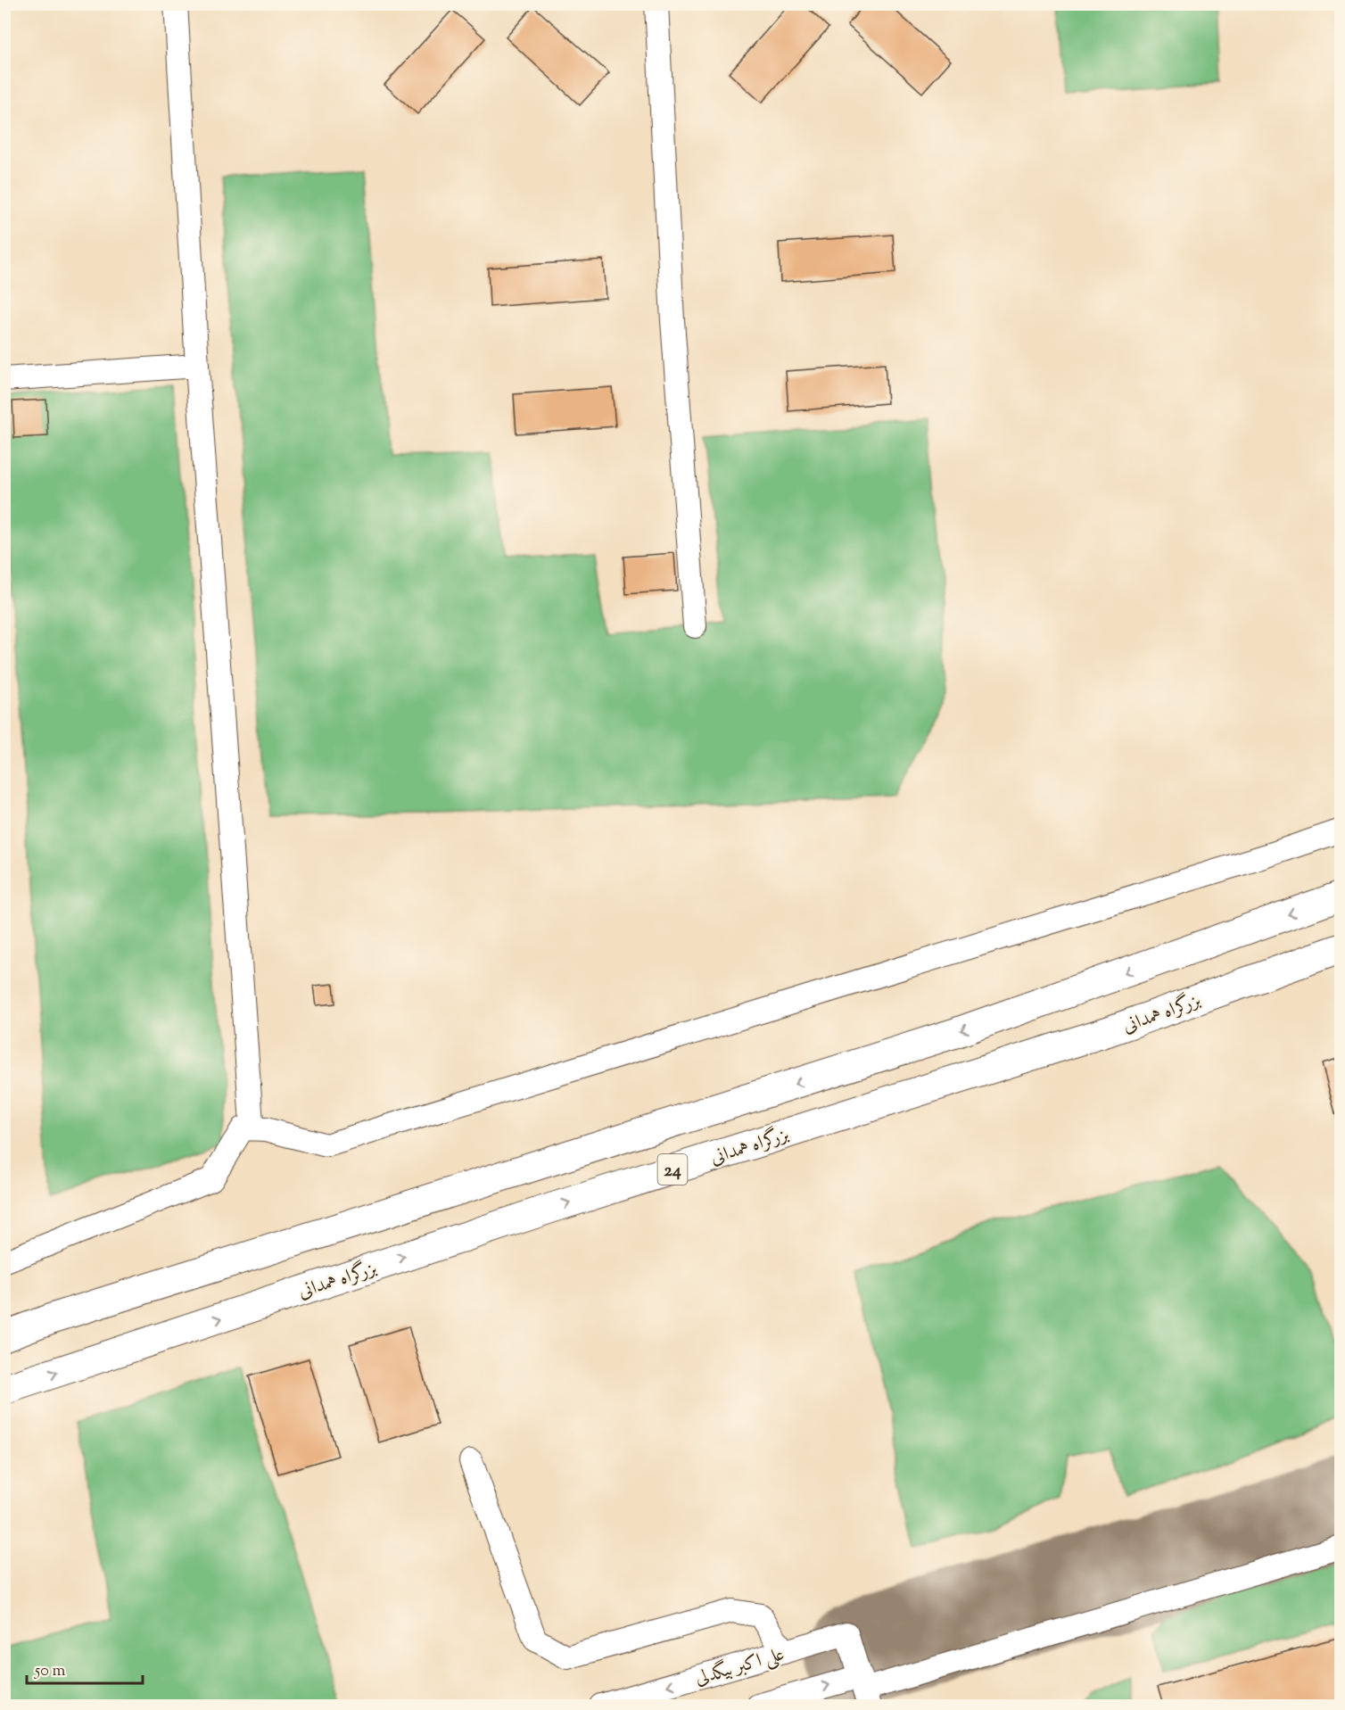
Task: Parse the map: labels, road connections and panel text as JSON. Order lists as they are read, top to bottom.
{
  "streets": {
    "highway": ["بزرگراه همدانی", "24"],
    "lane": ["علی اکبر بیگدلی"]
  },
  "one_way": ["علی اکبر بیگدلی"],
  "scale_bar": "50 m"
}
